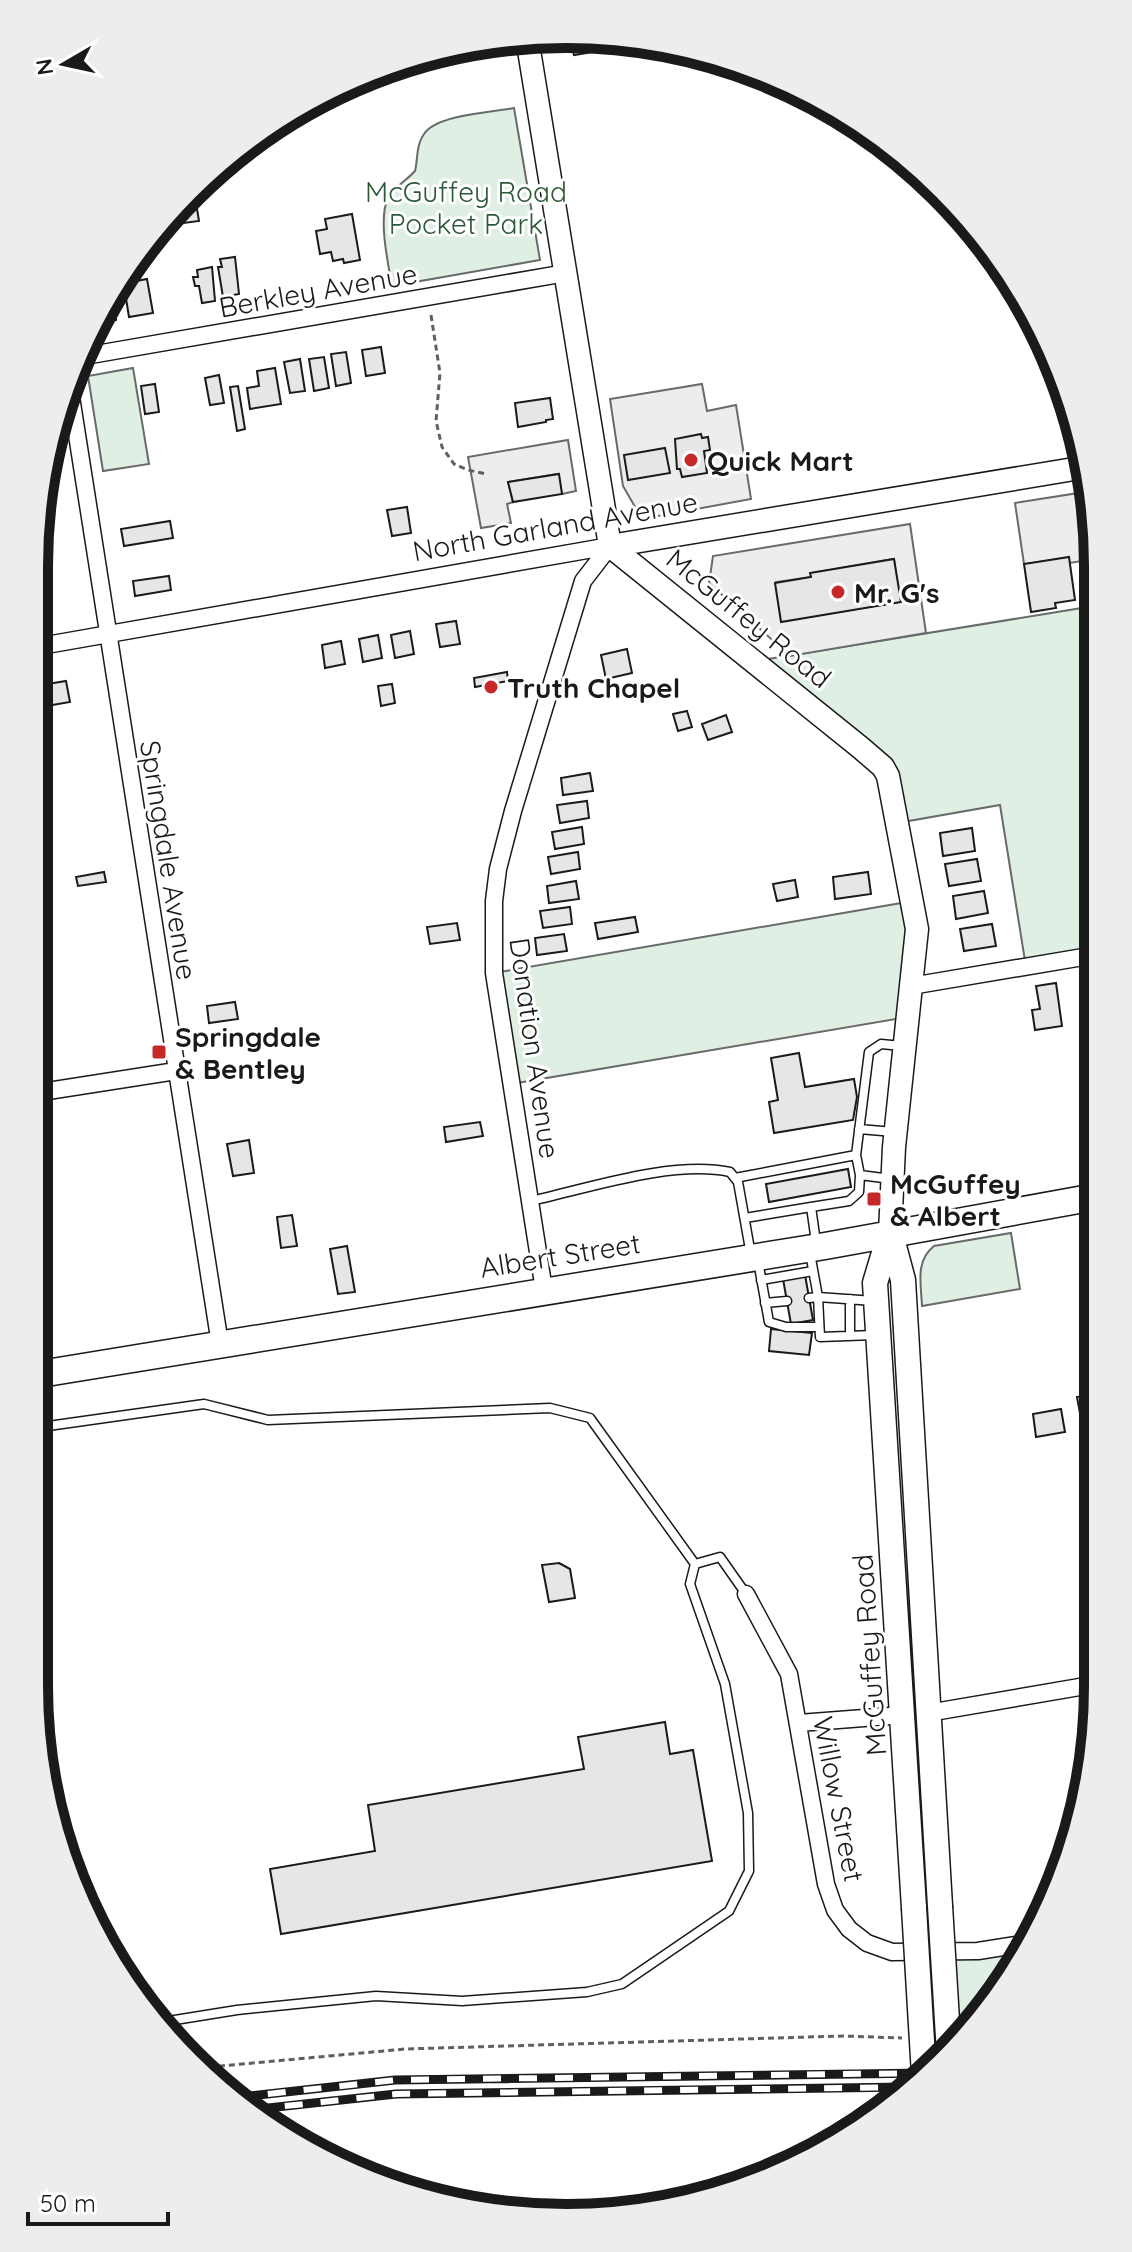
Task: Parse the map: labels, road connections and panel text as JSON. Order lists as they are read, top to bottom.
{
  "streets": {
    "main road": ["McGuffey Road", "Albert Street"],
    "street": [
      "Berkley Avenue",
      "North Garland Avenue",
      "Springdale Avenue",
      "Donation Avenue",
      "Willow Street"
    ]
  },
  "crossings": [
    ["North Garland Avenue", "McGuffey Road"],
    ["North Garland Avenue", "Springdale Avenue"],
    ["North Garland Avenue", "Donation Avenue"],
    ["McGuffey Road", "Donation Avenue"],
    ["McGuffey Road", "Albert Street"],
    ["Springdale Avenue", "Albert Street"],
    ["Donation Avenue", "Albert Street"]
  ],
  "parks": ["McGuffey Road Pocket Park"],
  "places": {
    "other": ["Quick Mart", "Mr. G's", "Truth Chapel"],
    "transit": ["Springdale & Bentley", "McGuffey & Albert"]
  },
  "scale_bar": "50 m",
  "north": "left"
}
